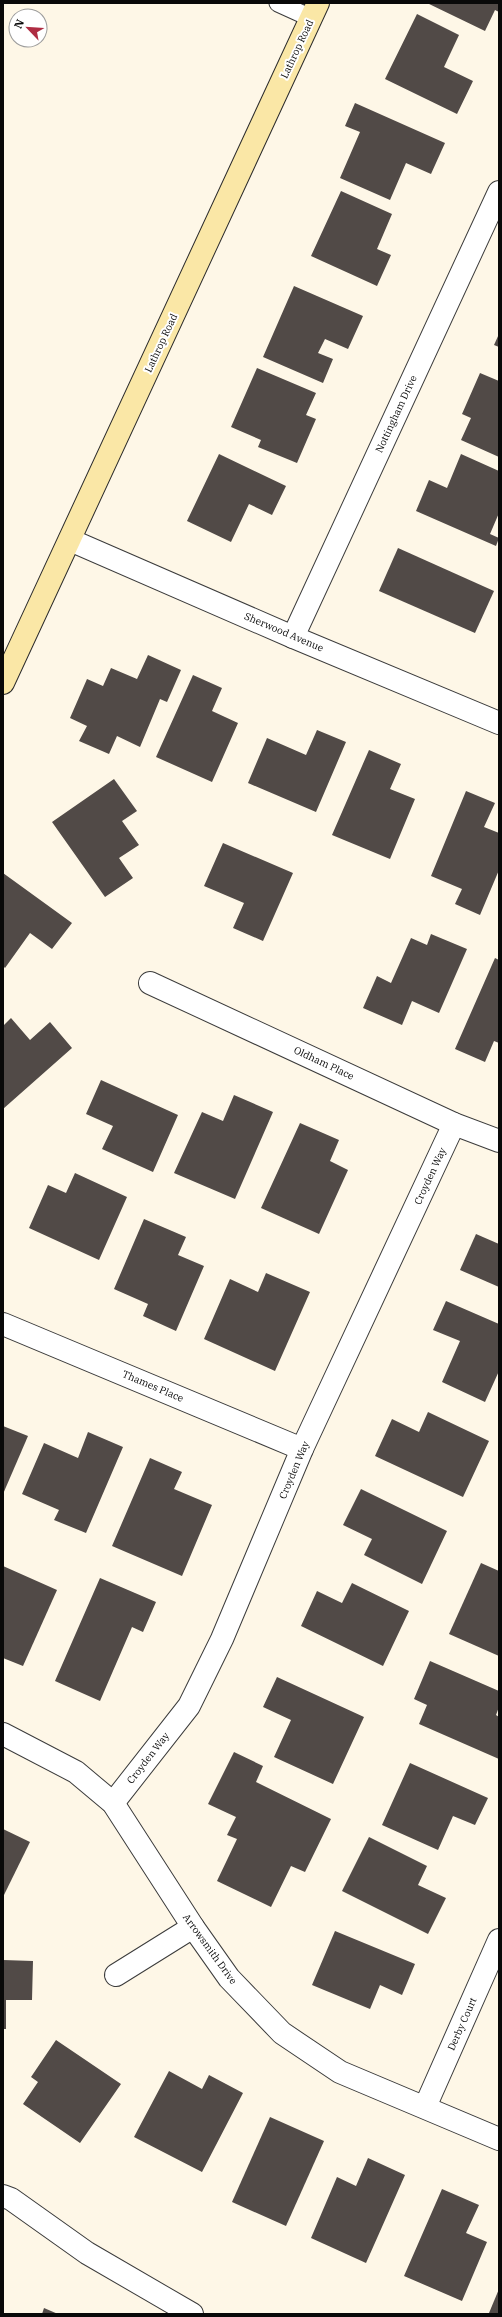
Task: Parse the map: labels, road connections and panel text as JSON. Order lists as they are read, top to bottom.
{
  "streets": {
    "main road": ["Lathrop Road"],
    "street": [
      "Nottingham Drive",
      "Sherwood Avenue",
      "Oldham Place",
      "Croyden Way",
      "Thames Place",
      "Arrowsmith Drive",
      "Derby Court"
    ]
  },
  "crossings": [
    ["Lathrop Road", "Sherwood Avenue"],
    ["Nottingham Drive", "Sherwood Avenue"],
    ["Oldham Place", "Croyden Way"],
    ["Croyden Way", "Thames Place"],
    ["Croyden Way", "Arrowsmith Drive"],
    ["Arrowsmith Drive", "Derby Court"]
  ],
  "north": "top left"
}
